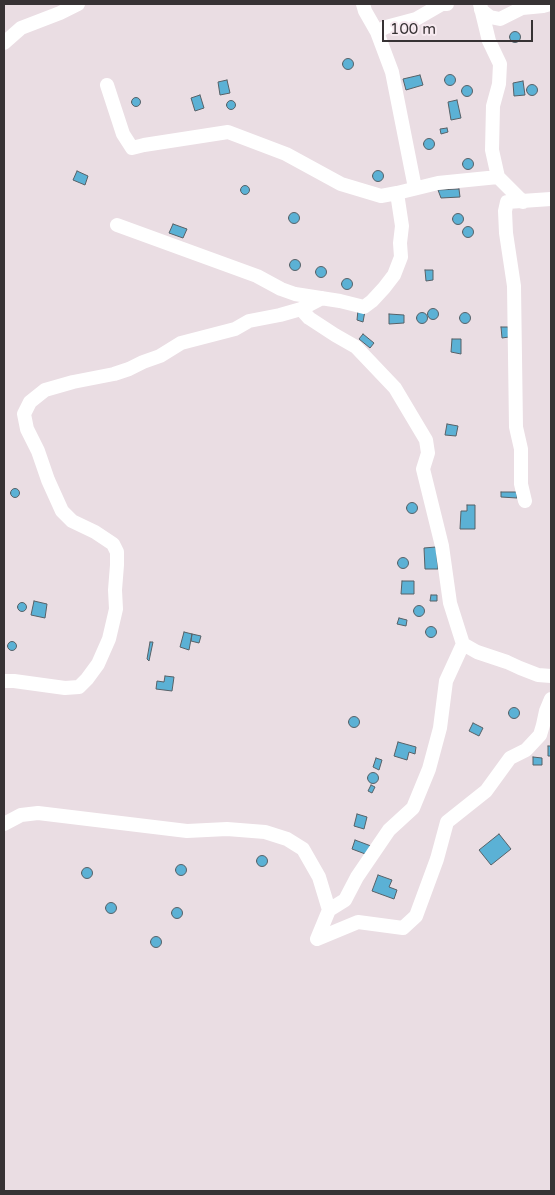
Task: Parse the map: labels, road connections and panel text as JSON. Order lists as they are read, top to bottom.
{
  "scale_bar": "100 m"
}
